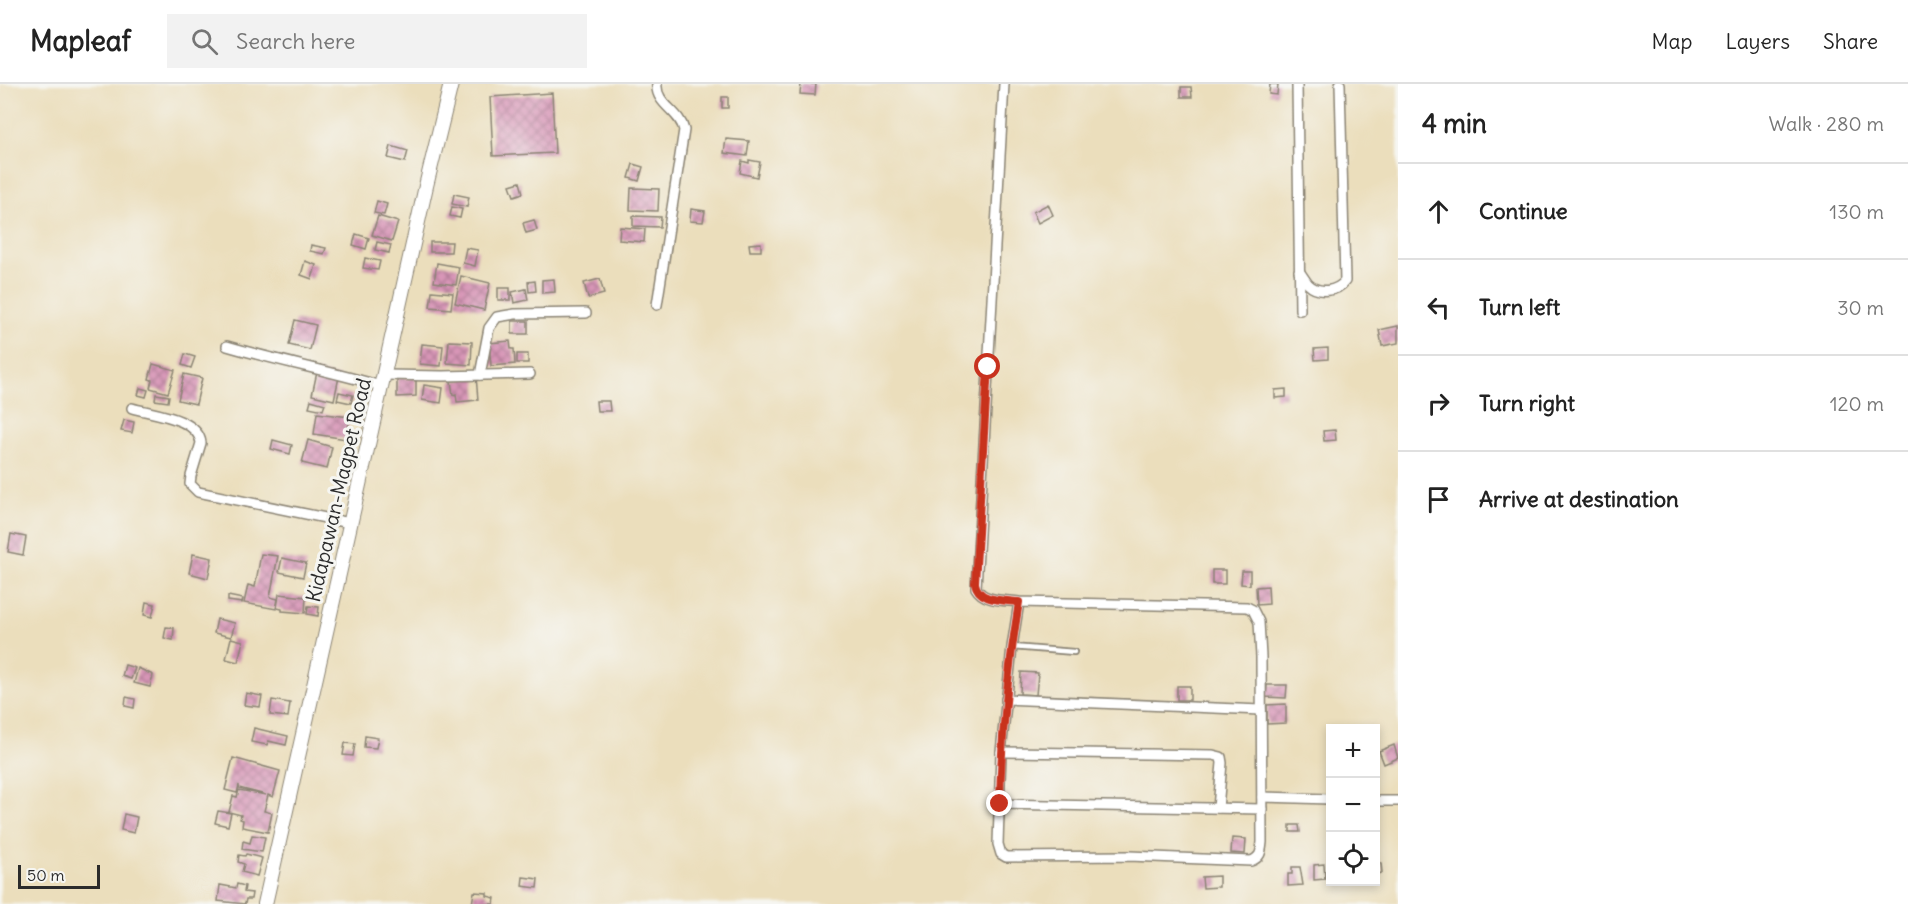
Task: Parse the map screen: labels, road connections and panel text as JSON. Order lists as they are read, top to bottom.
{
  "streets": {
    "main road": ["Kidapawan-Magpet Road"]
  },
  "scale_bar": "50 m",
  "page": {
    "header": "Mapleaf",
    "search": "Search here",
    "nav": ["Map", "Layers", "Share"],
    "heading": ["4 min", "Walk · 280 m"],
    "list": [
      ["Continue", "130 m"],
      ["Turn left", "30 m"],
      ["Turn right", "120 m"],
      "Arrive at destination"
    ],
    "map_buttons": ["+", "−"],
    "scale": "50 m"
  }
}
